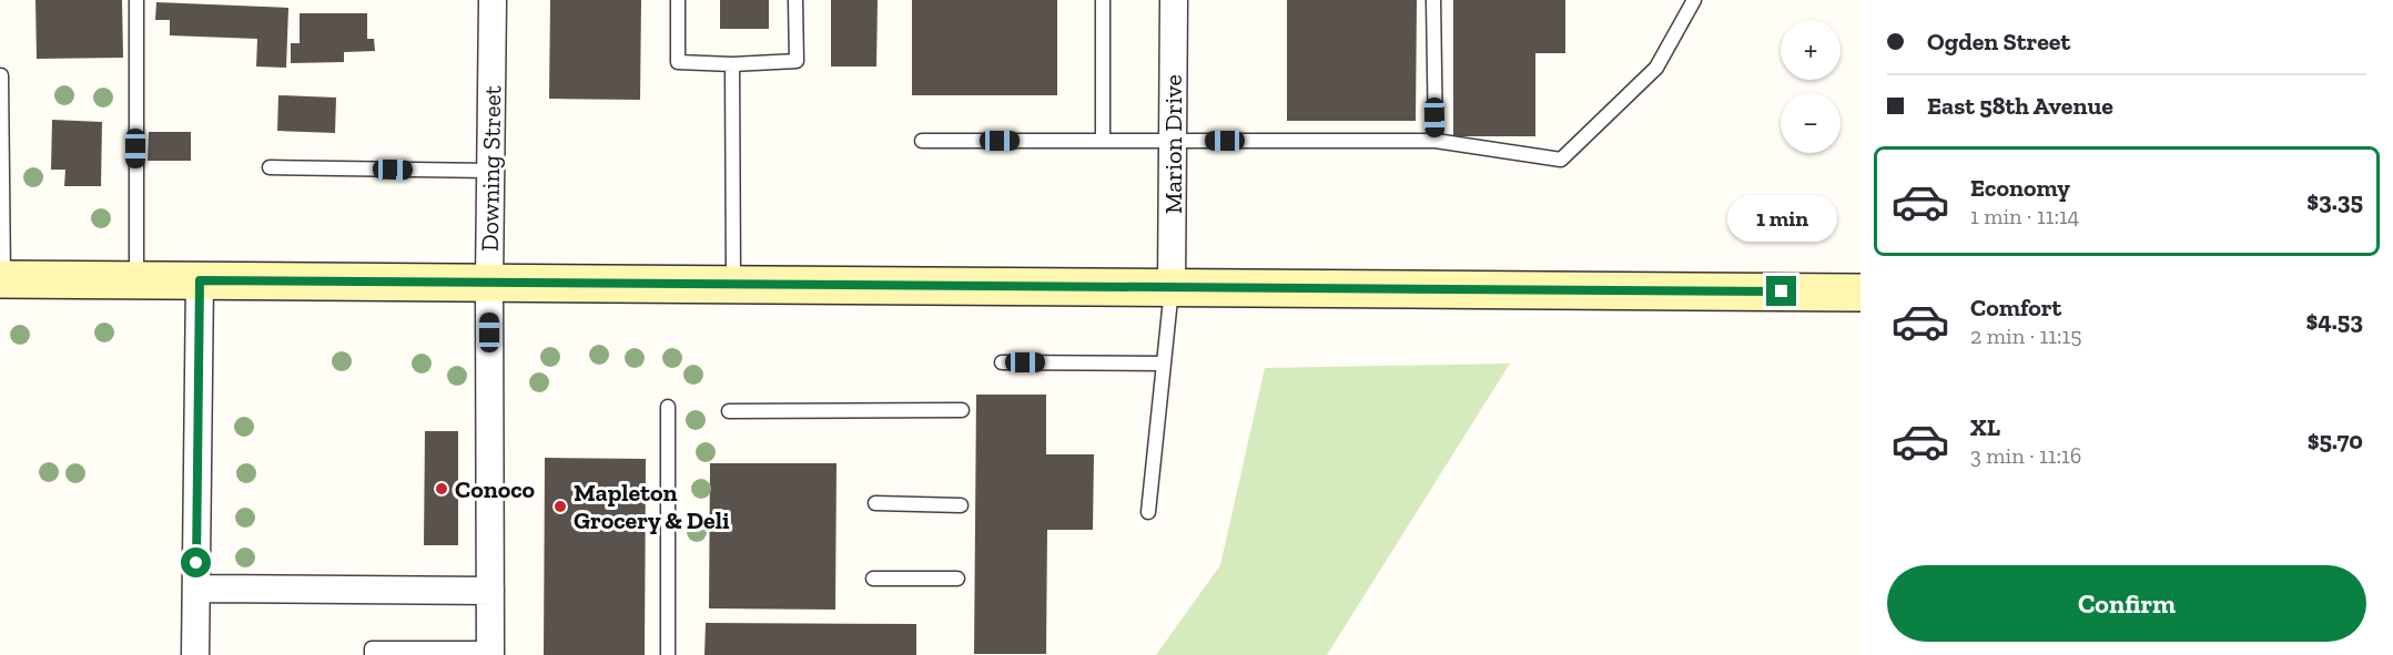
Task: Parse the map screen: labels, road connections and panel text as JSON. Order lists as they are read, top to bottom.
{
  "streets": {
    "street": ["Marion Drive", "Downing Street"]
  },
  "places": ["Conoco", "Mapleton Grocery & Deli"],
  "page": {
    "banner": ["Ogden Street", "East 58th Avenue"],
    "map_buttons": ["+", "−"],
    "list": [
      {
        "name": "Economy",
        "note": "1 min · 11:14",
        "value": "$3.35"
      },
      {
        "name": "Comfort",
        "note": "2 min · 11:15",
        "value": "$4.53"
      },
      {
        "name": "XL",
        "note": "3 min · 11:16",
        "value": "$5.70"
      }
    ],
    "bubble": "1 min",
    "buttons": "Confirm"
  }
}
